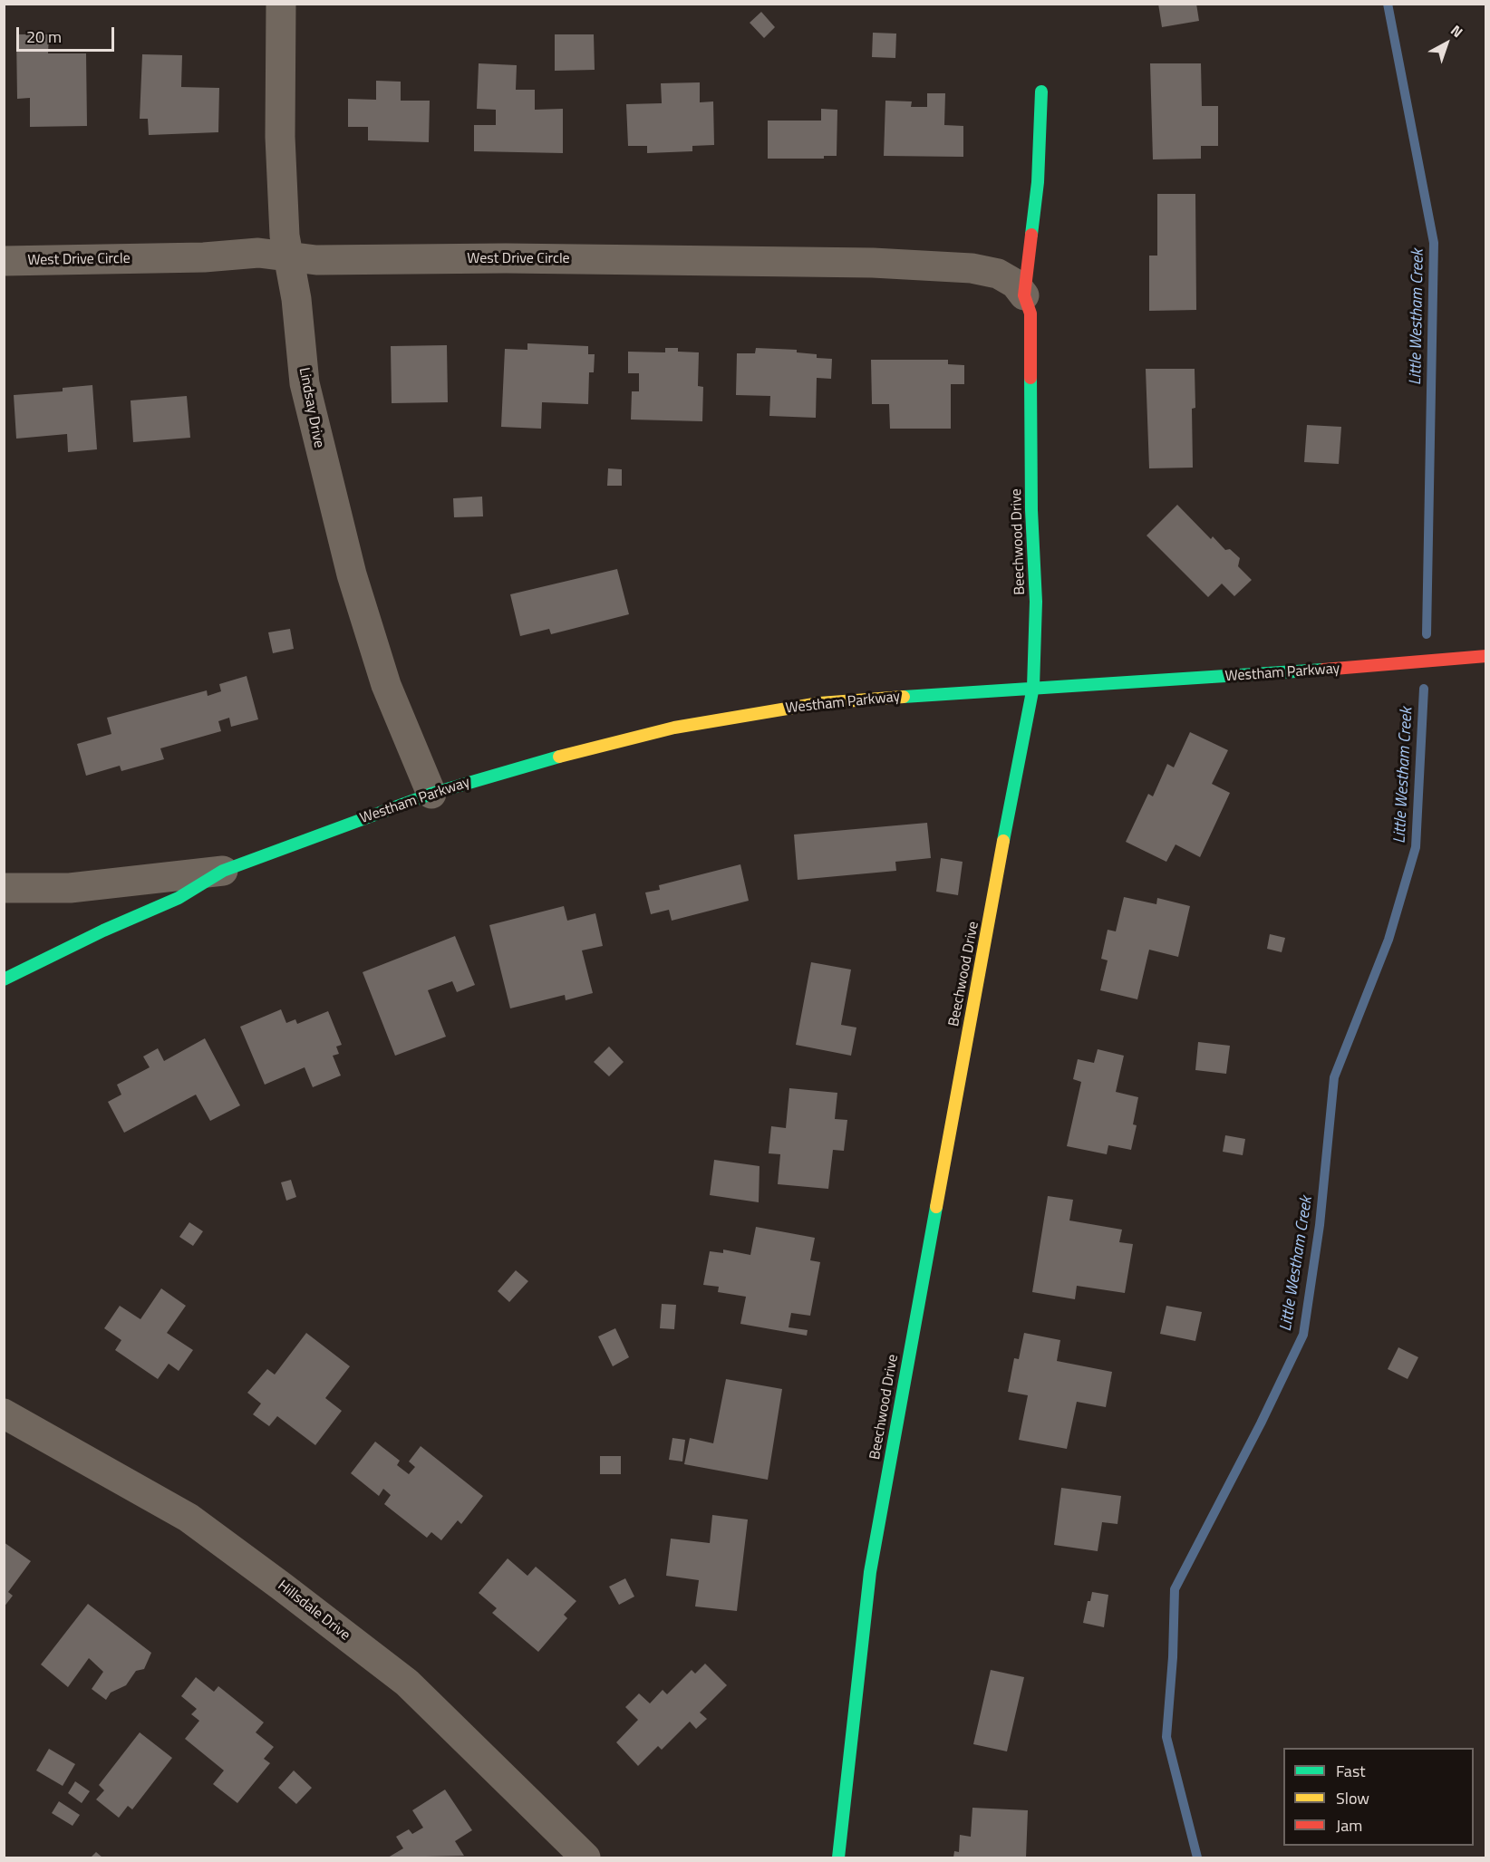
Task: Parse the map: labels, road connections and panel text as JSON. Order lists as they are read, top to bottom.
{
  "streets": {
    "street": [
      "West Drive Circle",
      "Lindsay Drive",
      "Beechwood Drive",
      "Westham Parkway",
      "Hillsdale Drive"
    ]
  },
  "crossings": [
    ["West Drive Circle", "Lindsay Drive"],
    ["West Drive Circle", "Beechwood Drive"],
    ["Lindsay Drive", "Westham Parkway"],
    ["Beechwood Drive", "Westham Parkway"]
  ],
  "water": ["Little Westham Creek"],
  "legend": ["Fast", "Slow", "Jam"],
  "scale_bar": "20 m",
  "north": "top right"
}
